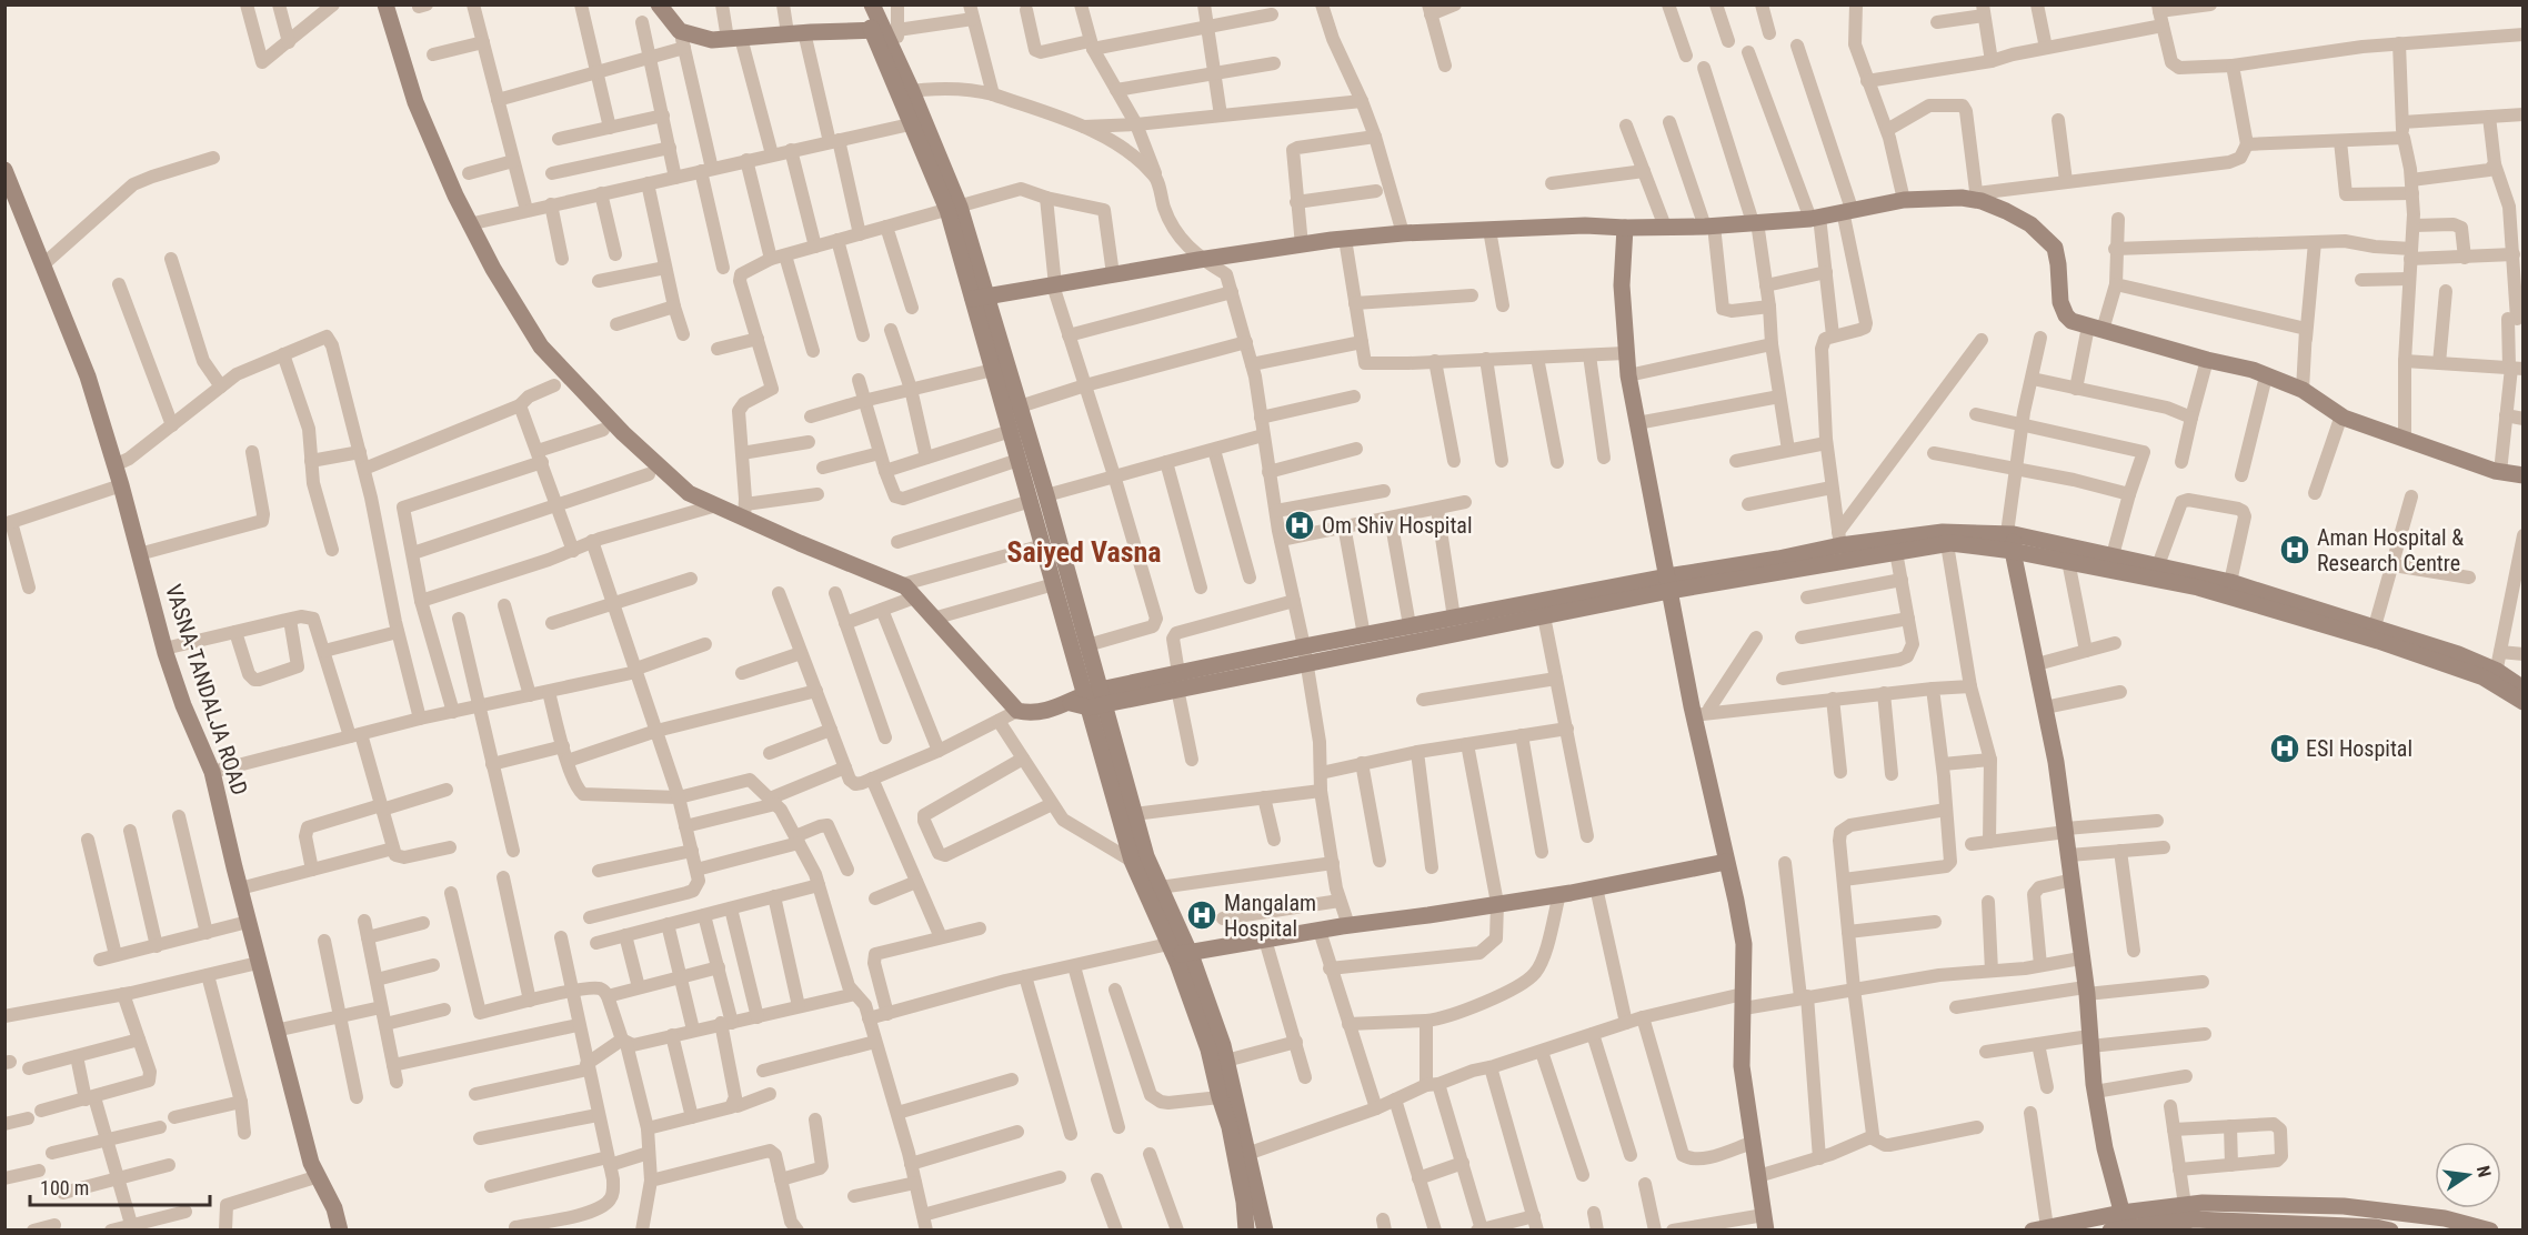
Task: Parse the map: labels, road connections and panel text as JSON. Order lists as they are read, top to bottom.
{
  "streets": {
    "street": ["VASNA-TANDALJA ROAD"]
  },
  "districts": ["Saiyed Vasna"],
  "places": {
    "hospital": [
      "Om Shiv Hospital",
      "Aman Hospital & Research Centre",
      "ESI Hospital",
      "Mangalam Hospital"
    ]
  },
  "scale_bar": "100 m",
  "north": "right"
}
